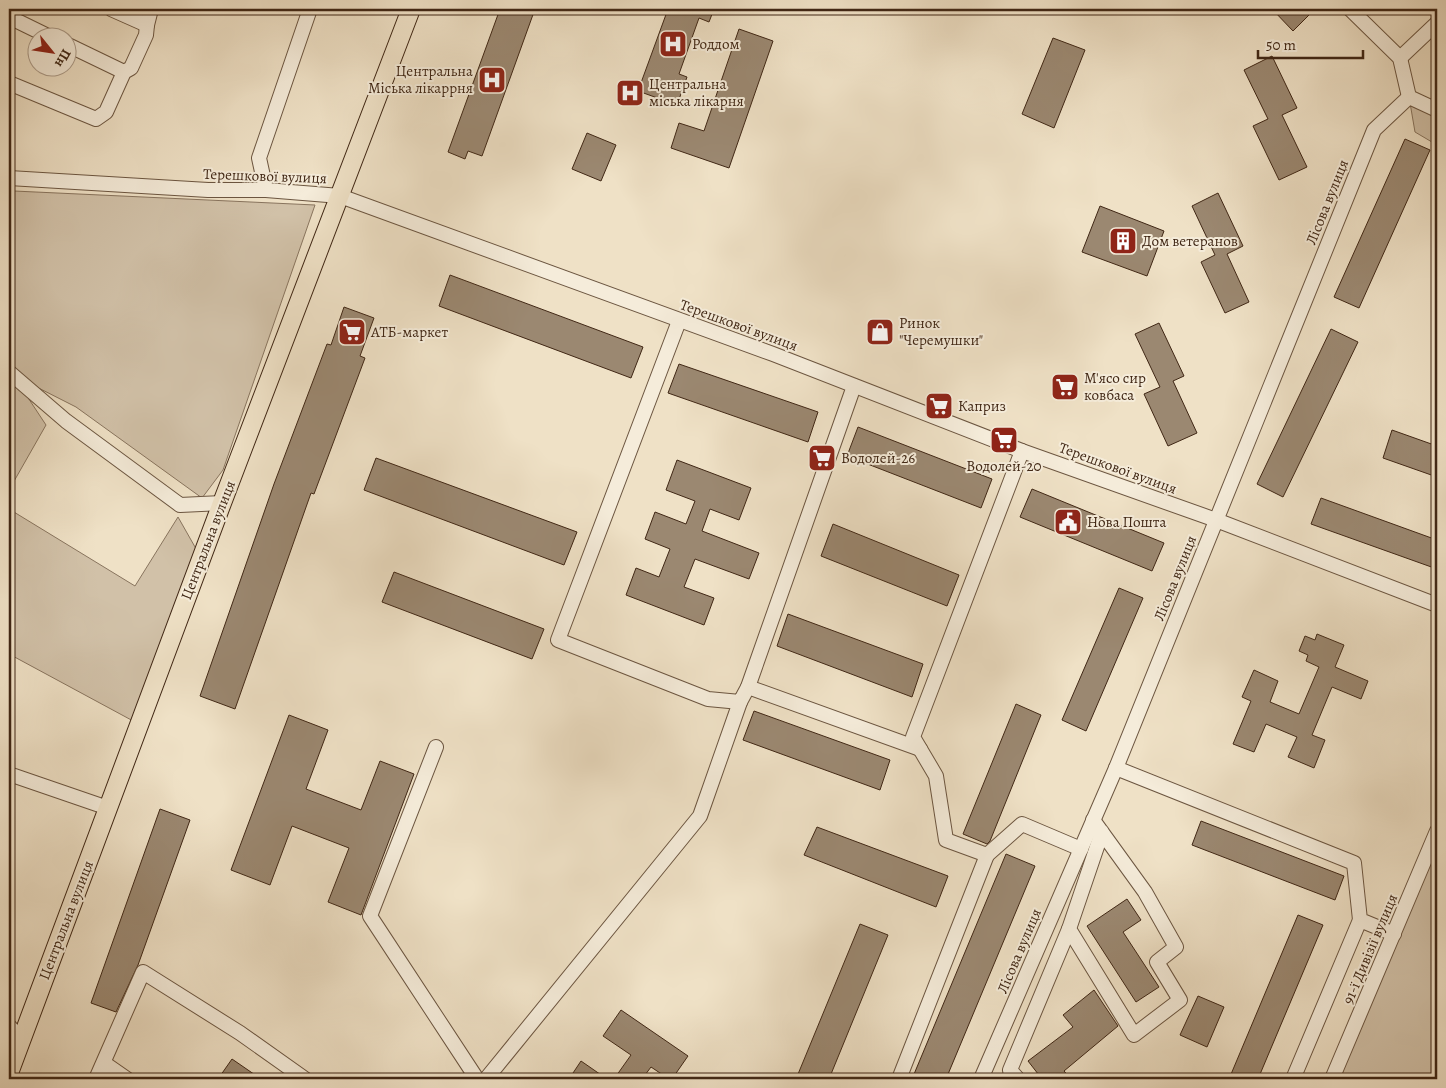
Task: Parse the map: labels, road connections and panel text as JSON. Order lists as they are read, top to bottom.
{
  "streets": {
    "main road": ["Центральна вулиця"],
    "street": ["Терешкової вулиця", "Лісова вулиця", "91-ї Дивізії вулиця"]
  },
  "crossings": [
    ["Терешкової вулиця", "Лісова вулиця"],
    ["Терешкової вулиця", "Центральна вулиця"]
  ],
  "places": {
    "hospital": ["Роддом", "Центральна Міська лікаррня", "Центральна міська лікарня"],
    "building": ["Дом ветеранов"],
    "supermarket": [
      "АТБ-маркет",
      "М'ясо сир ковбаса",
      "Каприз",
      "Водолей-20",
      "Водолей-26"
    ],
    "shop": ["Ринок \"Черемушки\""],
    "public building": ["Нова Пошта"]
  },
  "scale_bar": "50 m",
  "north": "bottom right"
}
